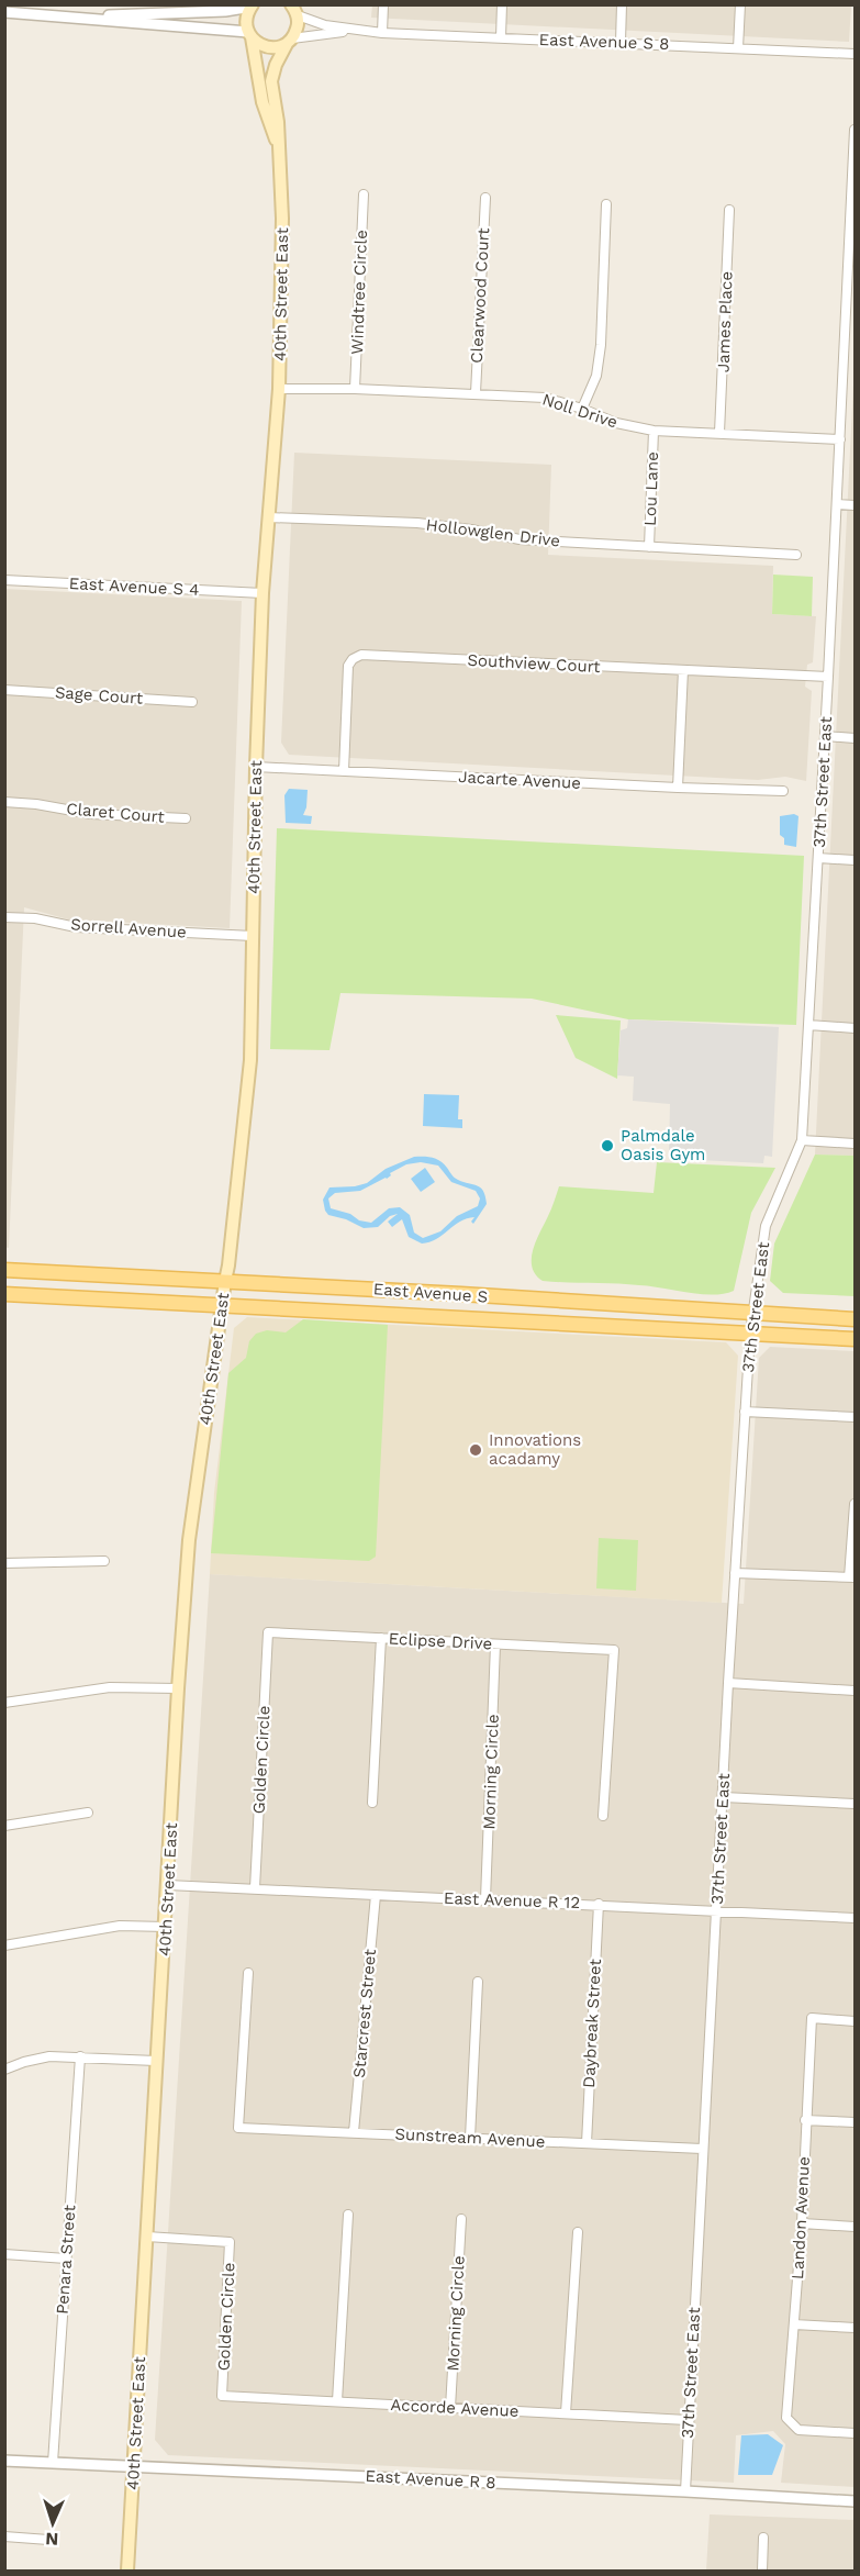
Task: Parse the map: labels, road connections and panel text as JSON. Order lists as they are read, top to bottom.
{
  "streets": {
    "main road": ["40th Street East", "East Avenue S"],
    "street": [
      "East Avenue S 8",
      "Windtree Circle",
      "Clearwood Court",
      "James Place",
      "Noll Drive",
      "Lou Lane",
      "Hollowglen Drive",
      "East Avenue S 4",
      "Southview Court",
      "Sage Court",
      "Jacarte Avenue",
      "37th Street East",
      "Claret Court",
      "Sorrell Avenue",
      "Eclipse Drive",
      "Golden Circle",
      "Morning Circle",
      "East Avenue R 12",
      "Starcrest Street",
      "Daybreak Street",
      "Sunstream Avenue",
      "Landon Avenue",
      "Penara Street",
      "Accorde Avenue",
      "East Avenue R 8"
    ]
  },
  "crossings": [
    ["East Avenue S 8", "40th Street East"],
    ["Windtree Circle", "Noll Drive"],
    ["40th Street East", "Noll Drive"],
    ["40th Street East", "Hollowglen Drive"],
    ["40th Street East", "East Avenue S 4"],
    ["40th Street East", "Jacarte Avenue"],
    ["40th Street East", "Sorrell Avenue"],
    ["40th Street East", "East Avenue S"],
    ["40th Street East", "Golden Circle"],
    ["40th Street East", "East Avenue R 12"],
    ["40th Street East", "East Avenue R 8"],
    ["Clearwood Court", "Noll Drive"],
    ["James Place", "Noll Drive"],
    ["Noll Drive", "Lou Lane"],
    ["Noll Drive", "37th Street East"],
    ["Lou Lane", "Hollowglen Drive"],
    ["Southview Court", "Jacarte Avenue"],
    ["Southview Court", "37th Street East"],
    ["37th Street East", "East Avenue S"],
    ["37th Street East", "East Avenue R 12"],
    ["37th Street East", "Sunstream Avenue"],
    ["37th Street East", "Accorde Avenue"],
    ["37th Street East", "East Avenue R 8"],
    ["Eclipse Drive", "Golden Circle"],
    ["Eclipse Drive", "Morning Circle"],
    ["Golden Circle", "East Avenue R 12"],
    ["Golden Circle", "Accorde Avenue"],
    ["Morning Circle", "East Avenue R 12"],
    ["Morning Circle", "Accorde Avenue"],
    ["East Avenue R 12", "Starcrest Street"],
    ["East Avenue R 12", "Daybreak Street"],
    ["Starcrest Street", "Sunstream Avenue"],
    ["Daybreak Street", "Sunstream Avenue"],
    ["Penara Street", "East Avenue R 8"]
  ],
  "places": ["Palmdale Oasis Gym", "Innovations acadamy"],
  "north": "bottom"
}
